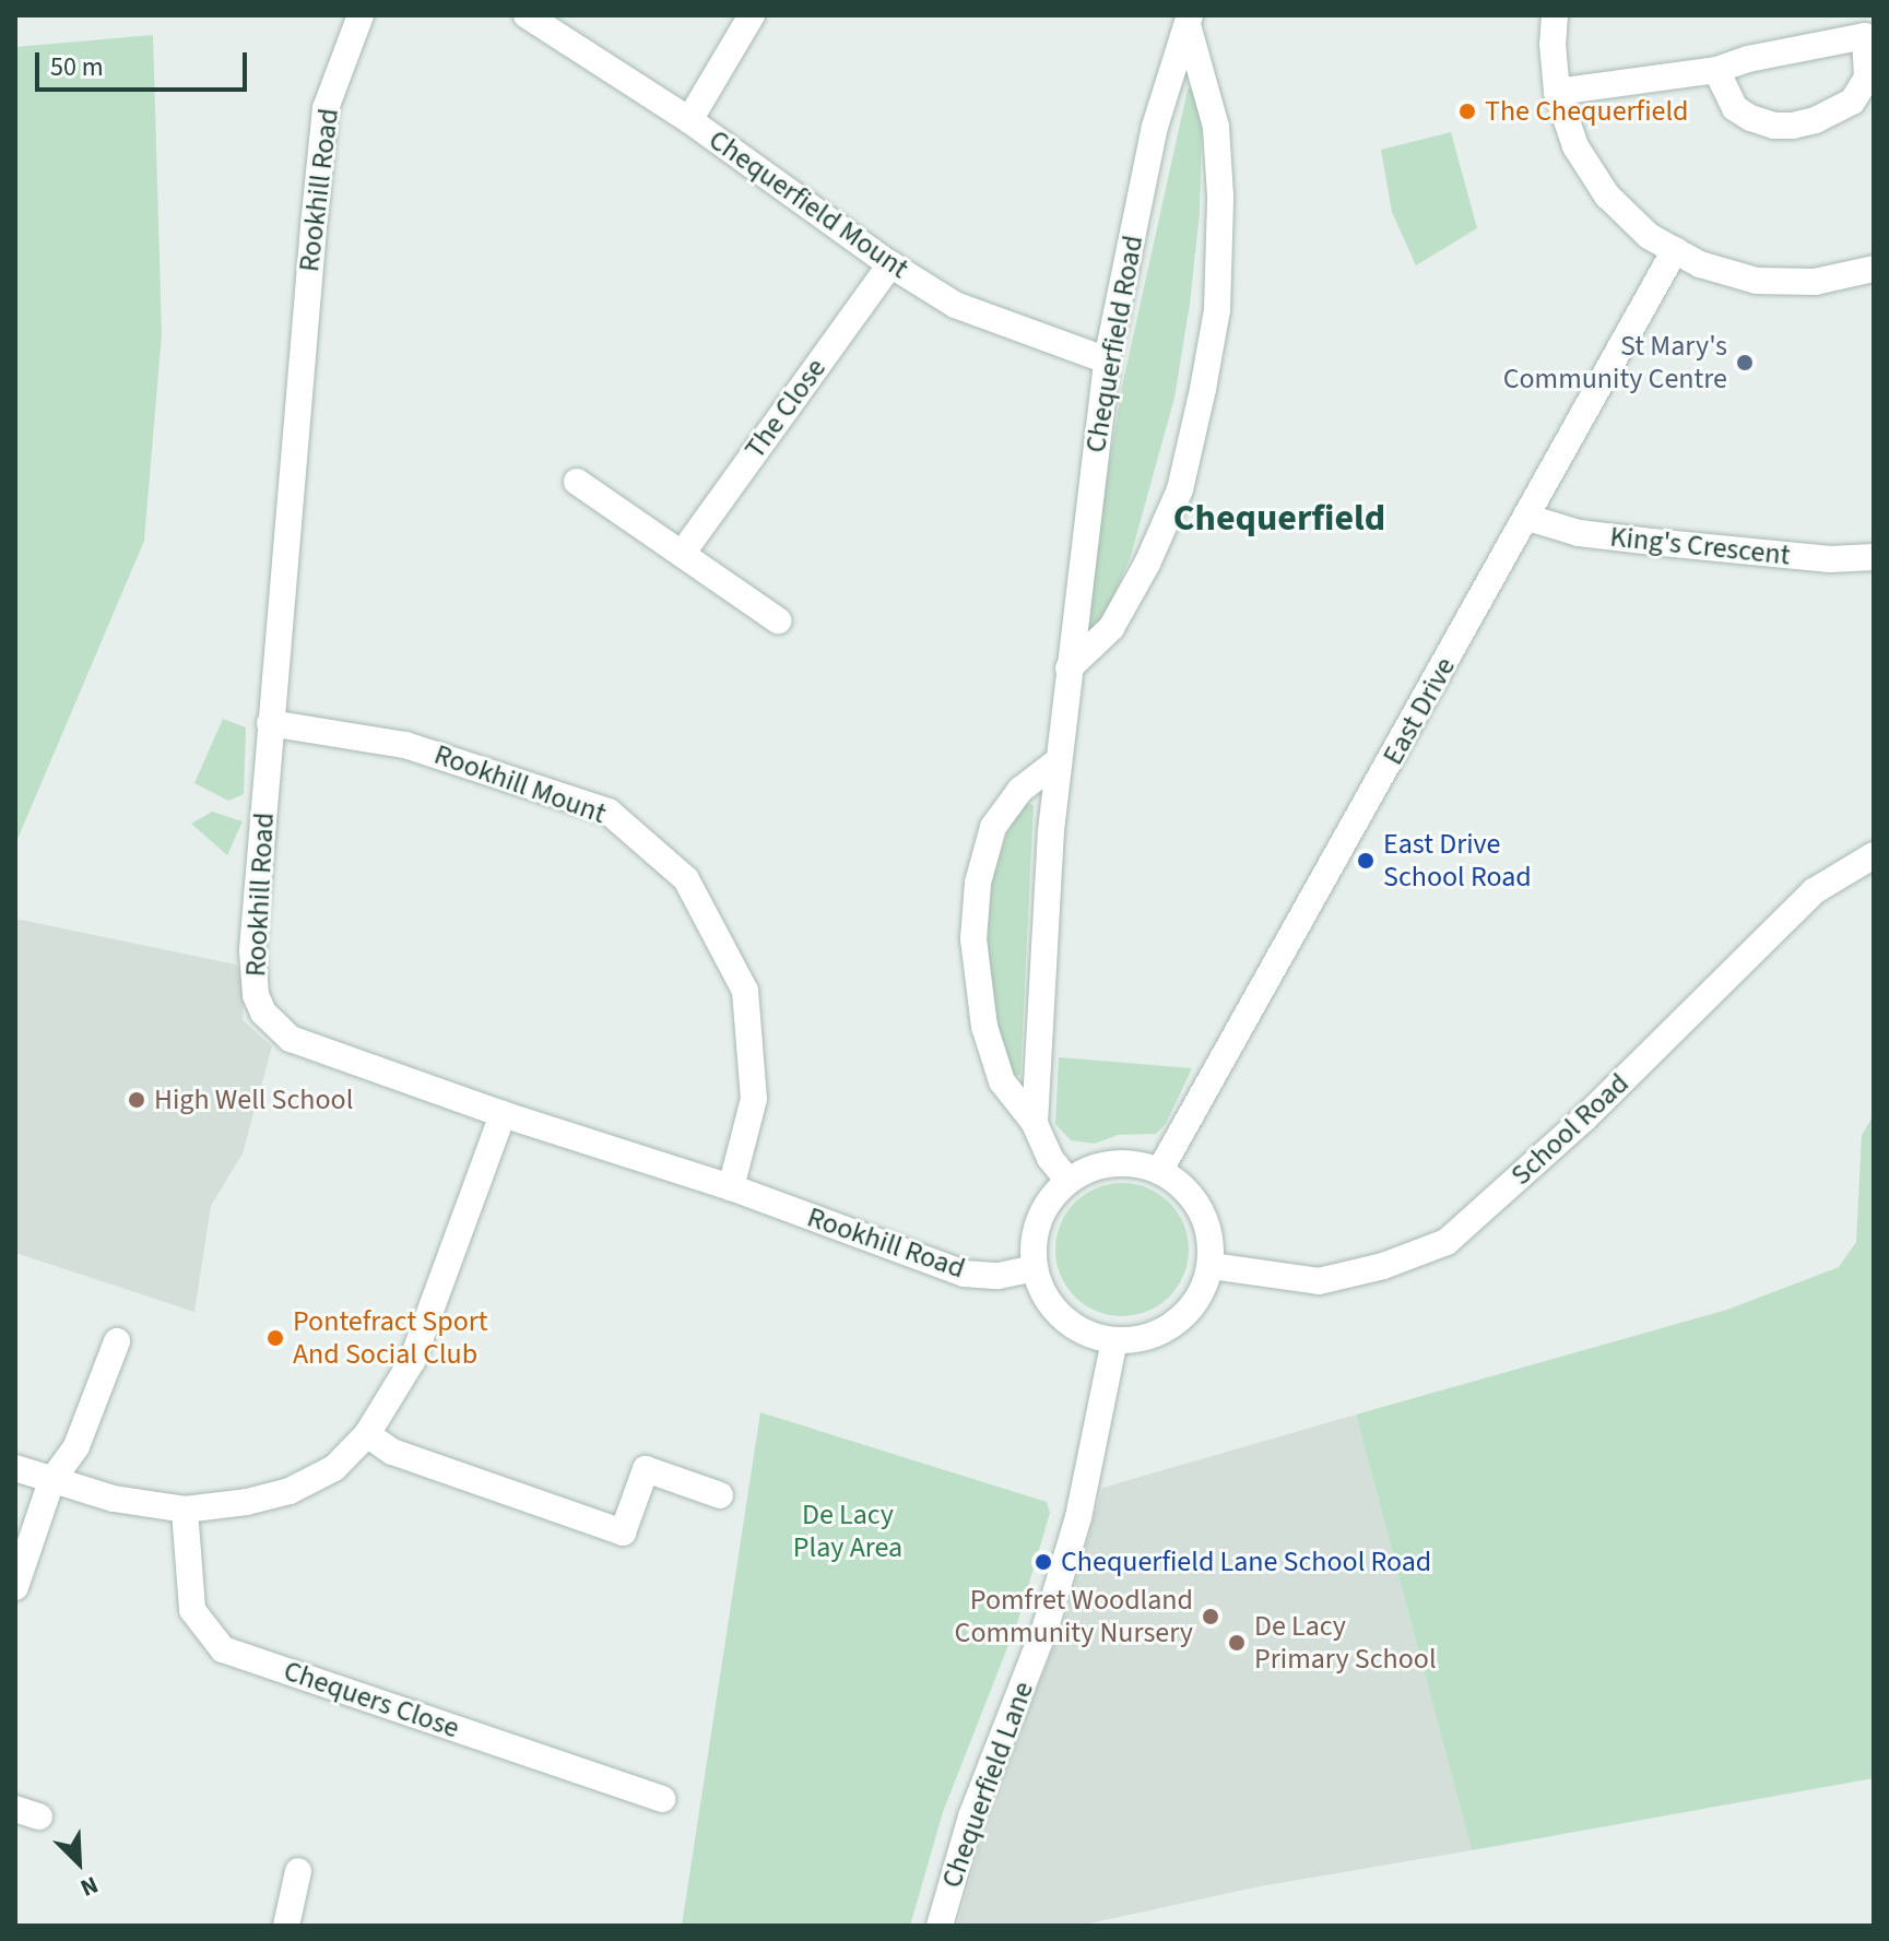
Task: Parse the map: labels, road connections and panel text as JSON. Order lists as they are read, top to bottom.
{
  "streets": {
    "street": [
      "Rookhill Road",
      "Chequerfield Mount",
      "Chequerfield Road",
      "The Close",
      "King's Crescent",
      "East Drive",
      "Rookhill Mount",
      "School Road",
      "Chequers Close",
      "Chequerfield Lane"
    ]
  },
  "crossings": [
    ["Rookhill Road", "Chequerfield Road"],
    ["Rookhill Road", "East Drive"],
    ["Rookhill Road", "Rookhill Mount"],
    ["Rookhill Road", "School Road"],
    ["Rookhill Road", "Chequerfield Lane"],
    ["Chequerfield Mount", "Chequerfield Road"],
    ["Chequerfield Mount", "The Close"],
    ["Chequerfield Road", "East Drive"],
    ["Chequerfield Road", "School Road"],
    ["Chequerfield Road", "Chequerfield Lane"],
    ["King's Crescent", "East Drive"],
    ["East Drive", "School Road"],
    ["East Drive", "Chequerfield Lane"],
    ["School Road", "Chequerfield Lane"]
  ],
  "districts": ["Chequerfield"],
  "parks": ["De Lacy Play Area"],
  "places": [
    "The Chequerfield",
    "St Mary's Community Centre",
    "East Drive School Road",
    "High Well School",
    "Pontefract Sport And Social Club",
    "Chequerfield Lane School Road",
    "Pomfret Woodland Community Nursery",
    "De Lacy Primary School"
  ],
  "scale_bar": "50 m",
  "north": "bottom right"
}
